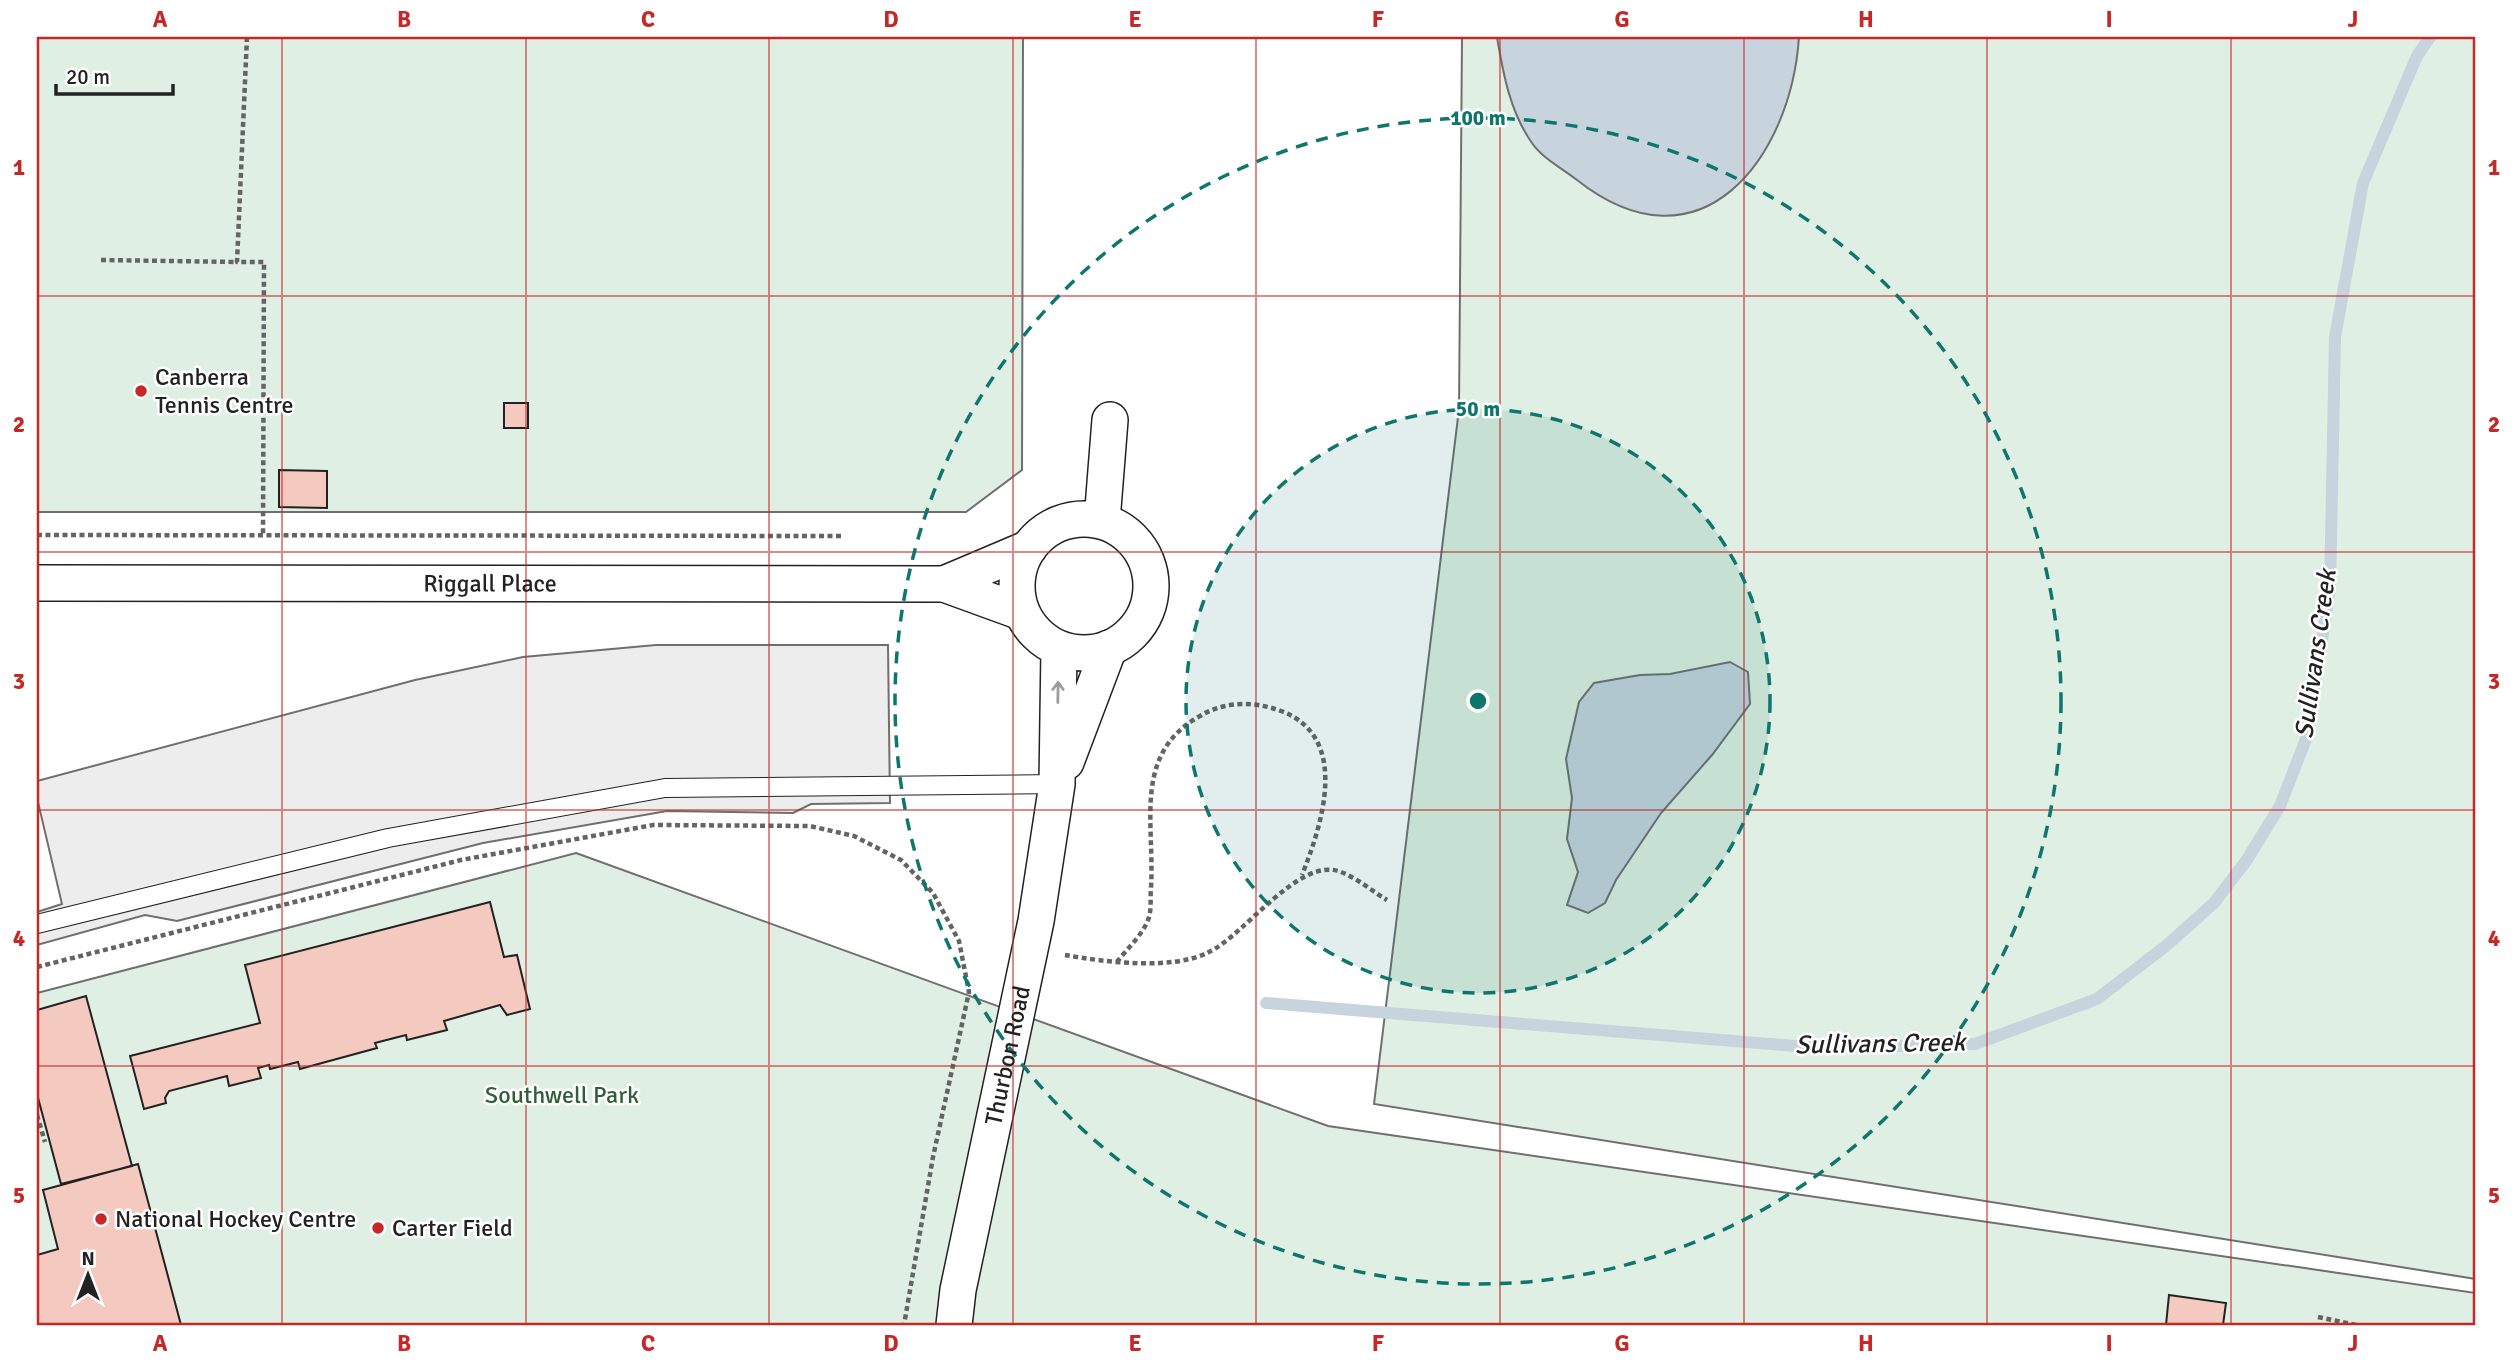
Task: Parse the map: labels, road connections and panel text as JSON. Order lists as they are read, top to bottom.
{
  "streets": {
    "street": ["Riggall Place", "Thurbon Road"]
  },
  "crossings": [
    ["Riggall Place", "Thurbon Road"]
  ],
  "water": ["Sullivans Creek"],
  "parks": ["Southwell Park"],
  "places": ["Canberra Tennis Centre", "National Hockey Centre", "Carter Field"],
  "scale_bar": "20 m",
  "north": "top",
  "grid": {
    "columns": [
      "A",
      "B",
      "C",
      "D",
      "E",
      "F",
      "G",
      "H",
      "I",
      "J"
    ],
    "rows": [
      "1",
      "2",
      "3",
      "4",
      "5"
    ]
  },
  "rings": ["100 m", "50 m"]
}
